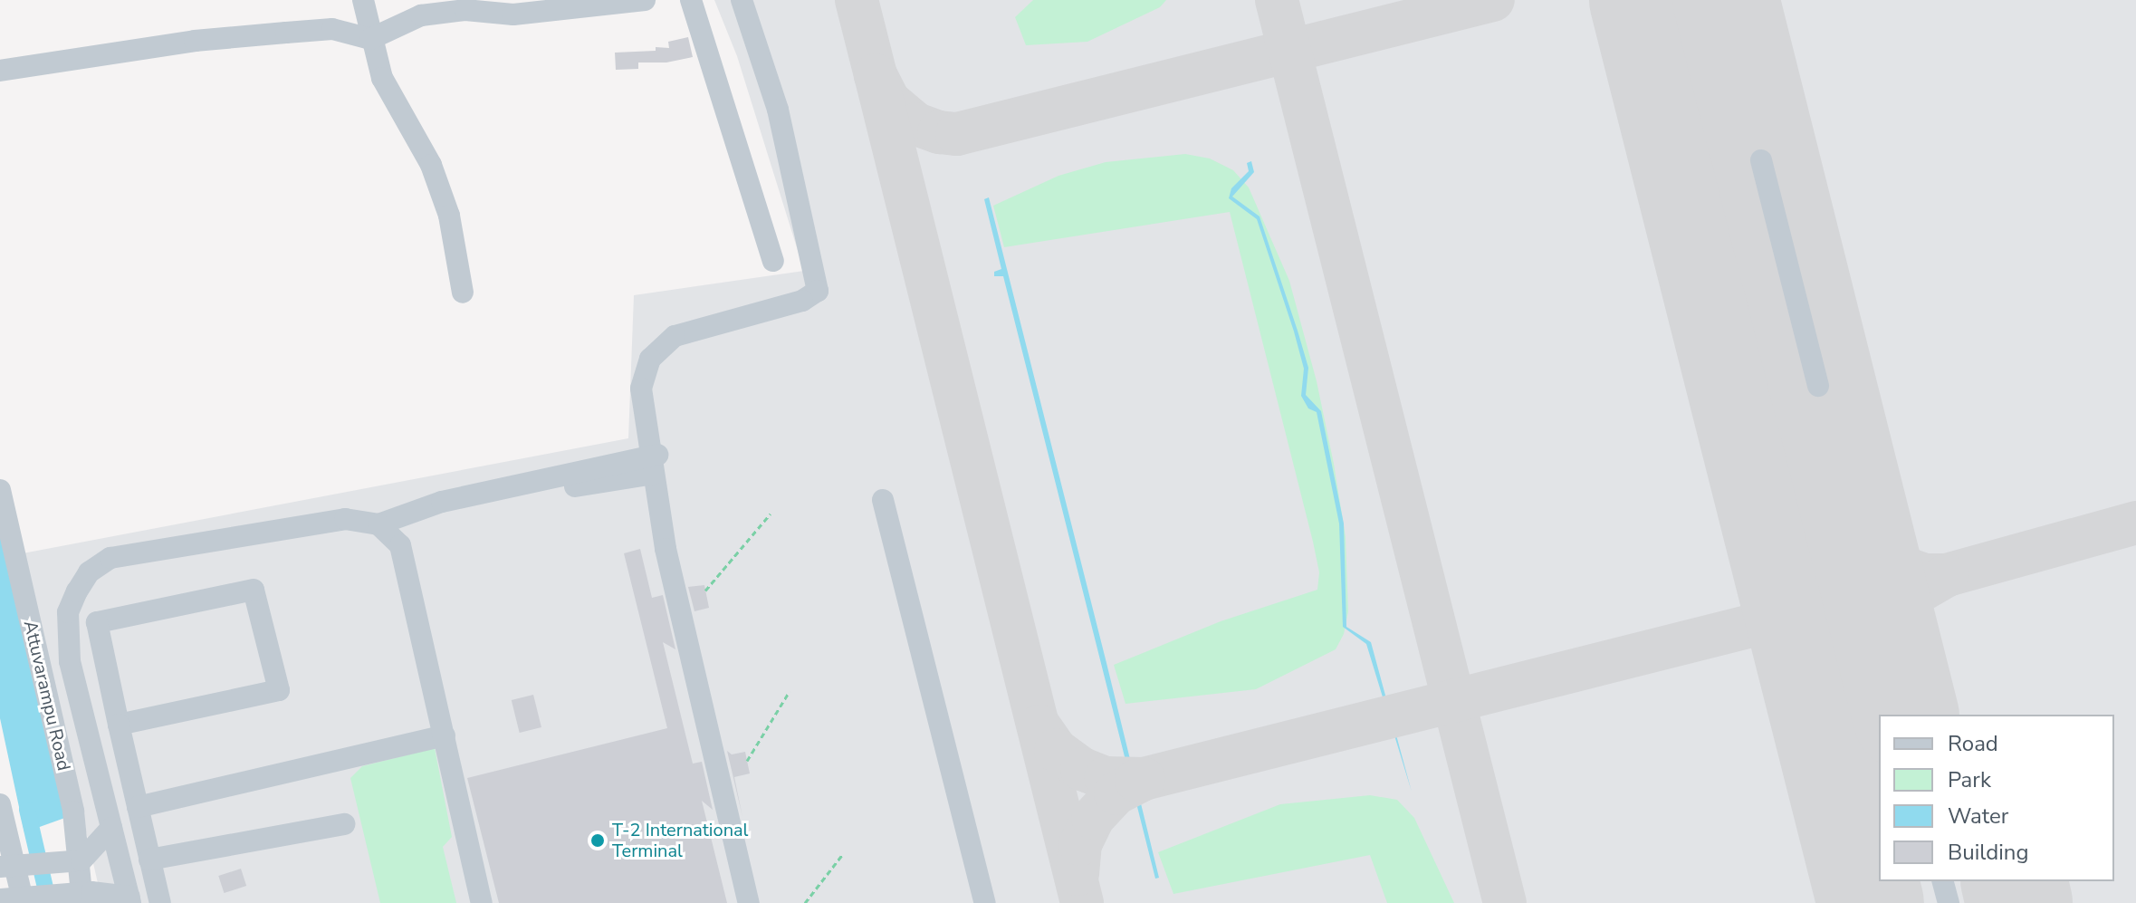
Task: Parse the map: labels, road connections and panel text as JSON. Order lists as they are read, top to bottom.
{
  "streets": {
    "street": ["Attuvarampu Road"]
  },
  "places": ["T-2 International Terminal"],
  "legend": [
    "Road",
    "Park",
    "Water",
    "Building"
  ]
}
